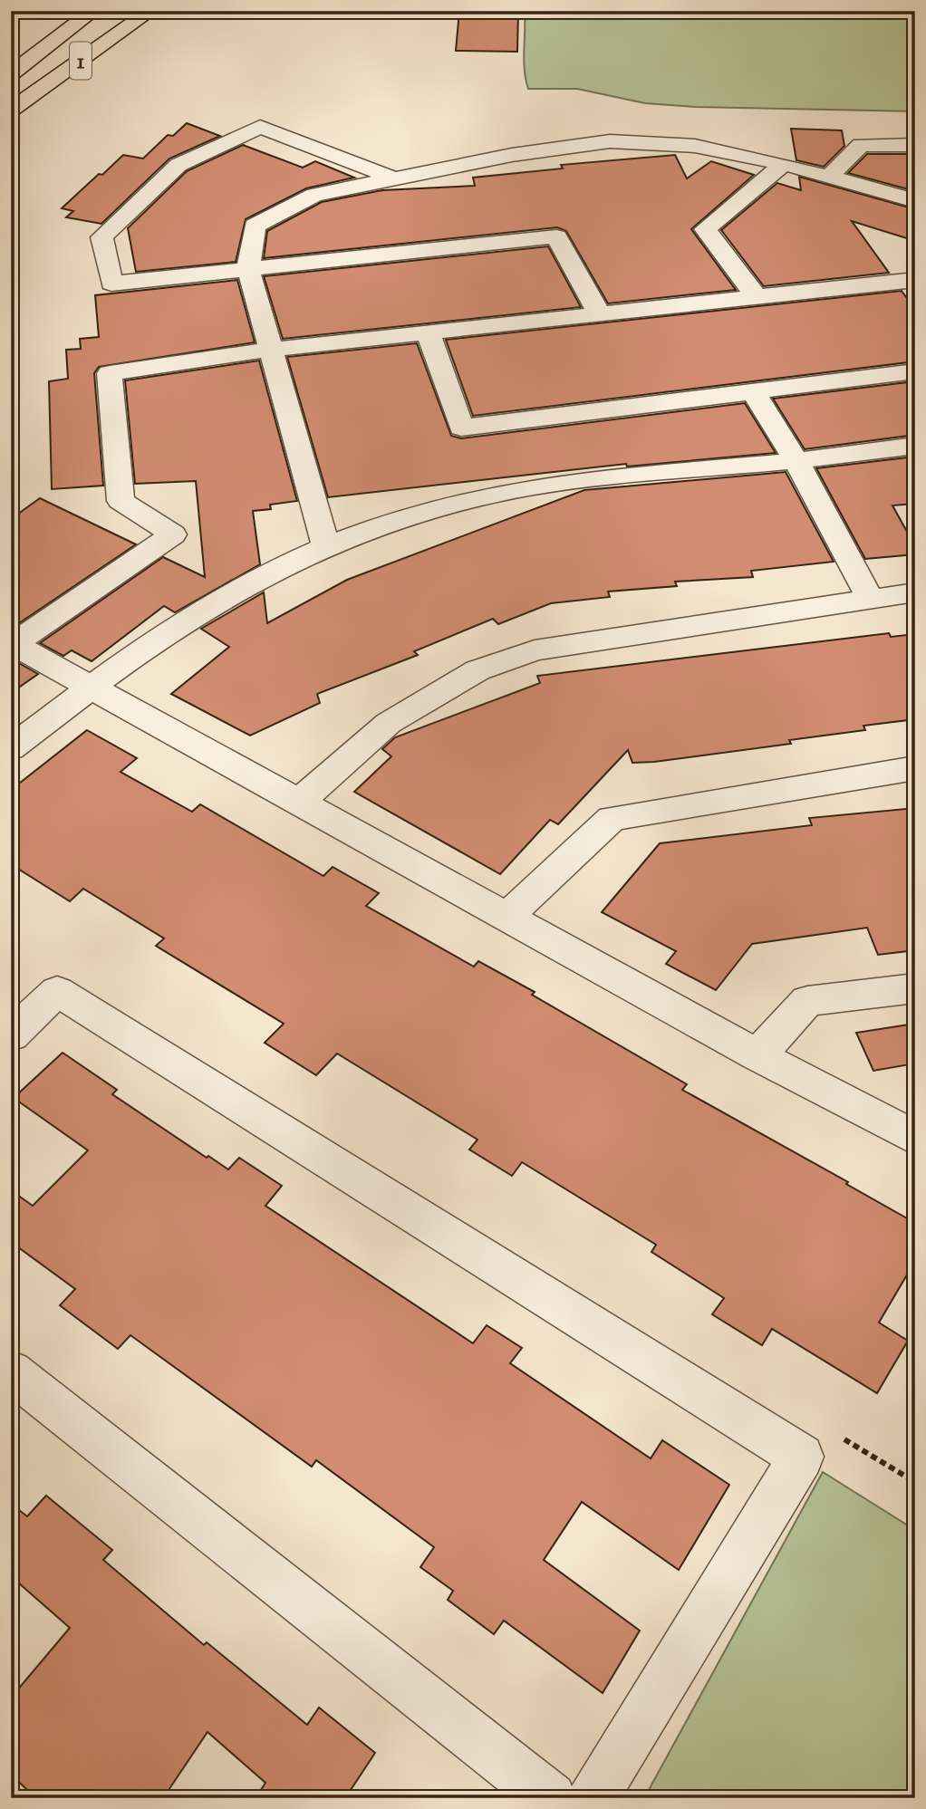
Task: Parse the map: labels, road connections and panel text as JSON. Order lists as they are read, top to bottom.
{
  "streets": {
    "highway": ["1"]
  }
}
